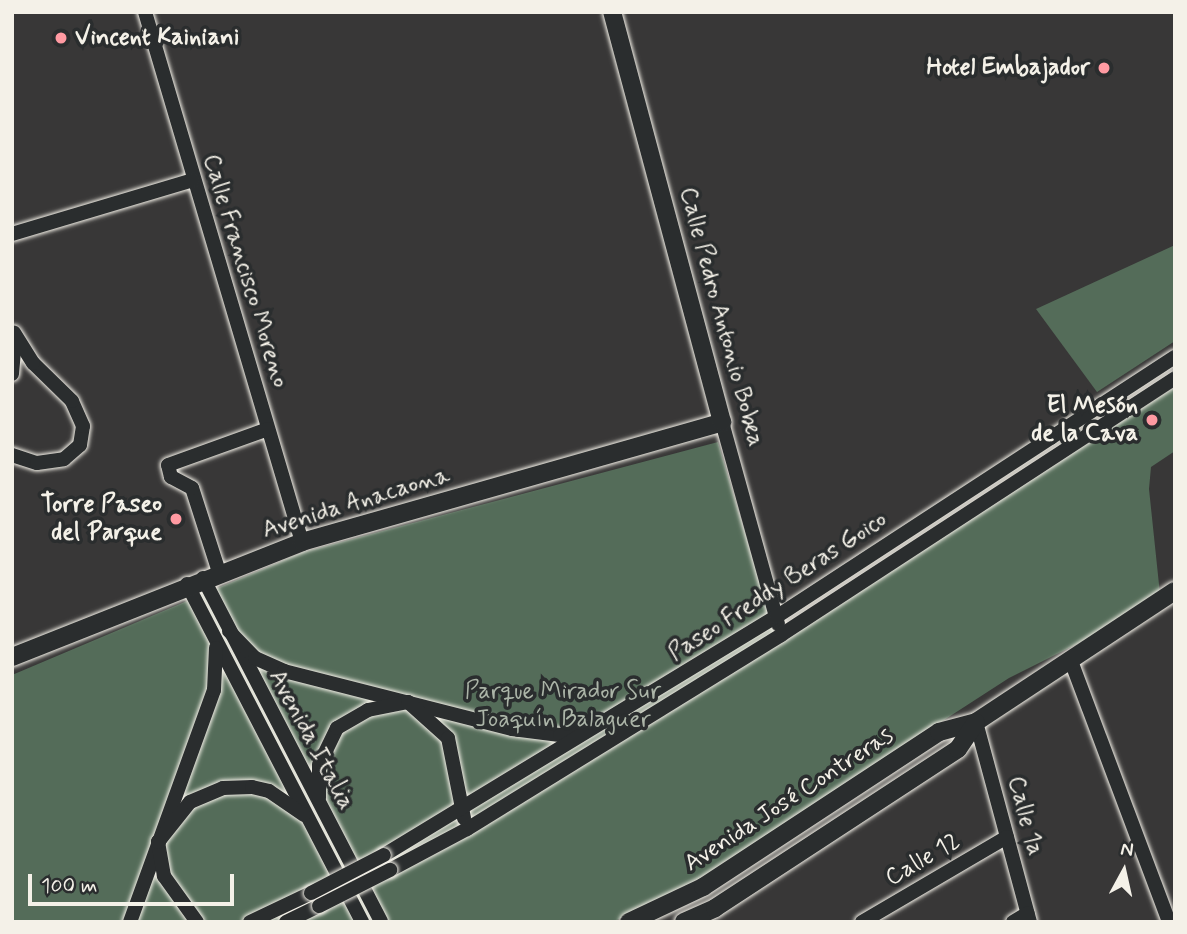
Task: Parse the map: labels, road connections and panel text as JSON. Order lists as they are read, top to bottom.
{
  "streets": {
    "main road": ["Calle Pedro Antonio Bobea", "Avenida Anacaona", "Avenida José Contreras"],
    "street": [
      "Calle Francisco Moreno",
      "Paseo Freddy Beras Goico",
      "Avenida Italia",
      "Calle 1a",
      "Calle 12"
    ]
  },
  "crossings": [
    ["Calle Francisco Moreno", "Avenida Anacaona"],
    ["Calle Pedro Antonio Bobea", "Avenida Anacaona"],
    ["Calle Pedro Antonio Bobea", "Paseo Freddy Beras Goico"],
    ["Avenida Anacaona", "Avenida Italia"],
    ["Avenida José Contreras", "Calle 1a"],
    ["Calle 1a", "Calle 12"]
  ],
  "parks": ["Parque Mirador Sur Joaquín Balaguer"],
  "places": [
    "Vincent Kainiani",
    "Hotel Embajador",
    "El Mesón de la Cava",
    "Torre Paseo del Parque"
  ],
  "scale_bar": "100 m",
  "north": "top"
}
